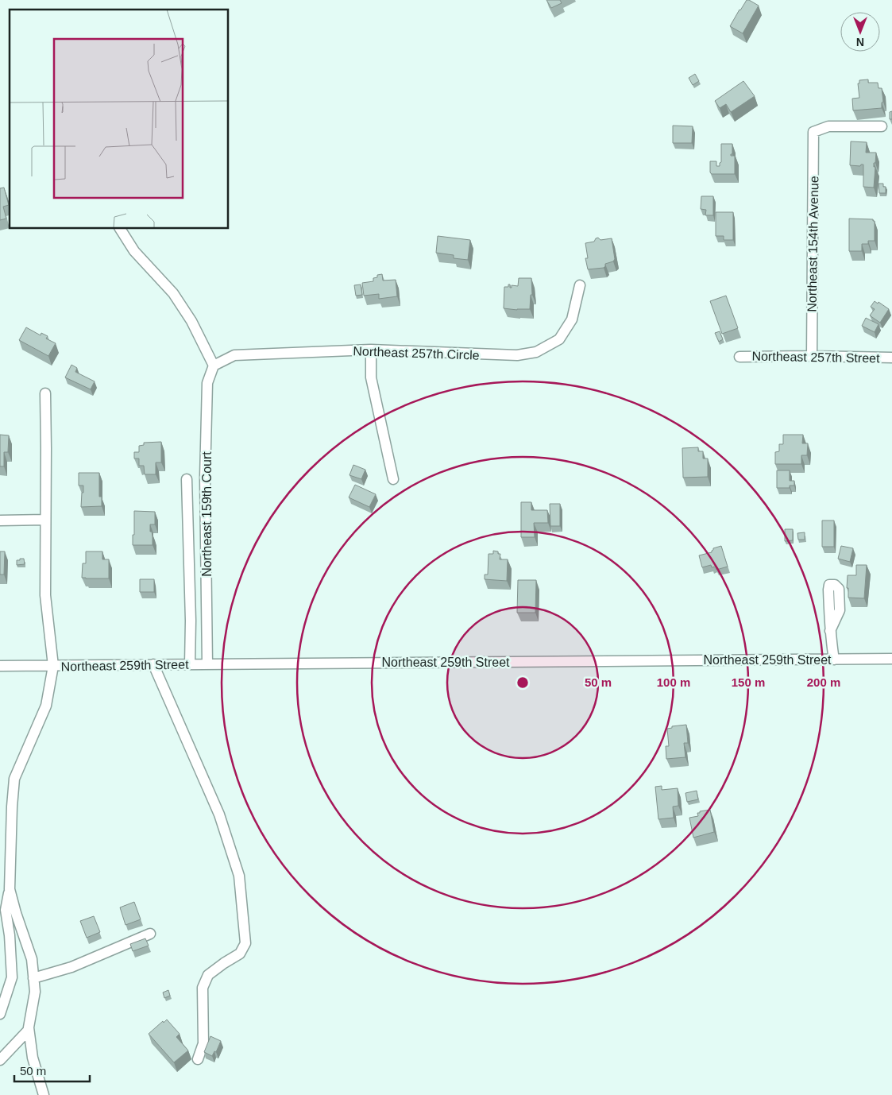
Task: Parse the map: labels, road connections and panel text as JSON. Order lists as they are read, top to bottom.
{
  "streets": {
    "street": [
      "Northeast 154th Avenue",
      "Northeast 257th Circle",
      "Northeast 257th Street",
      "Northeast 159th Court",
      "Northeast 259th Street"
    ]
  },
  "crossings": [
    ["Northeast 154th Avenue", "Northeast 257th Street"],
    ["Northeast 257th Circle", "Northeast 159th Court"],
    ["Northeast 159th Court", "Northeast 259th Street"]
  ],
  "scale_bar": "50 m",
  "north": "bottom",
  "rings": [
    "50 m",
    "100 m",
    "150 m",
    "200 m"
  ]
}
